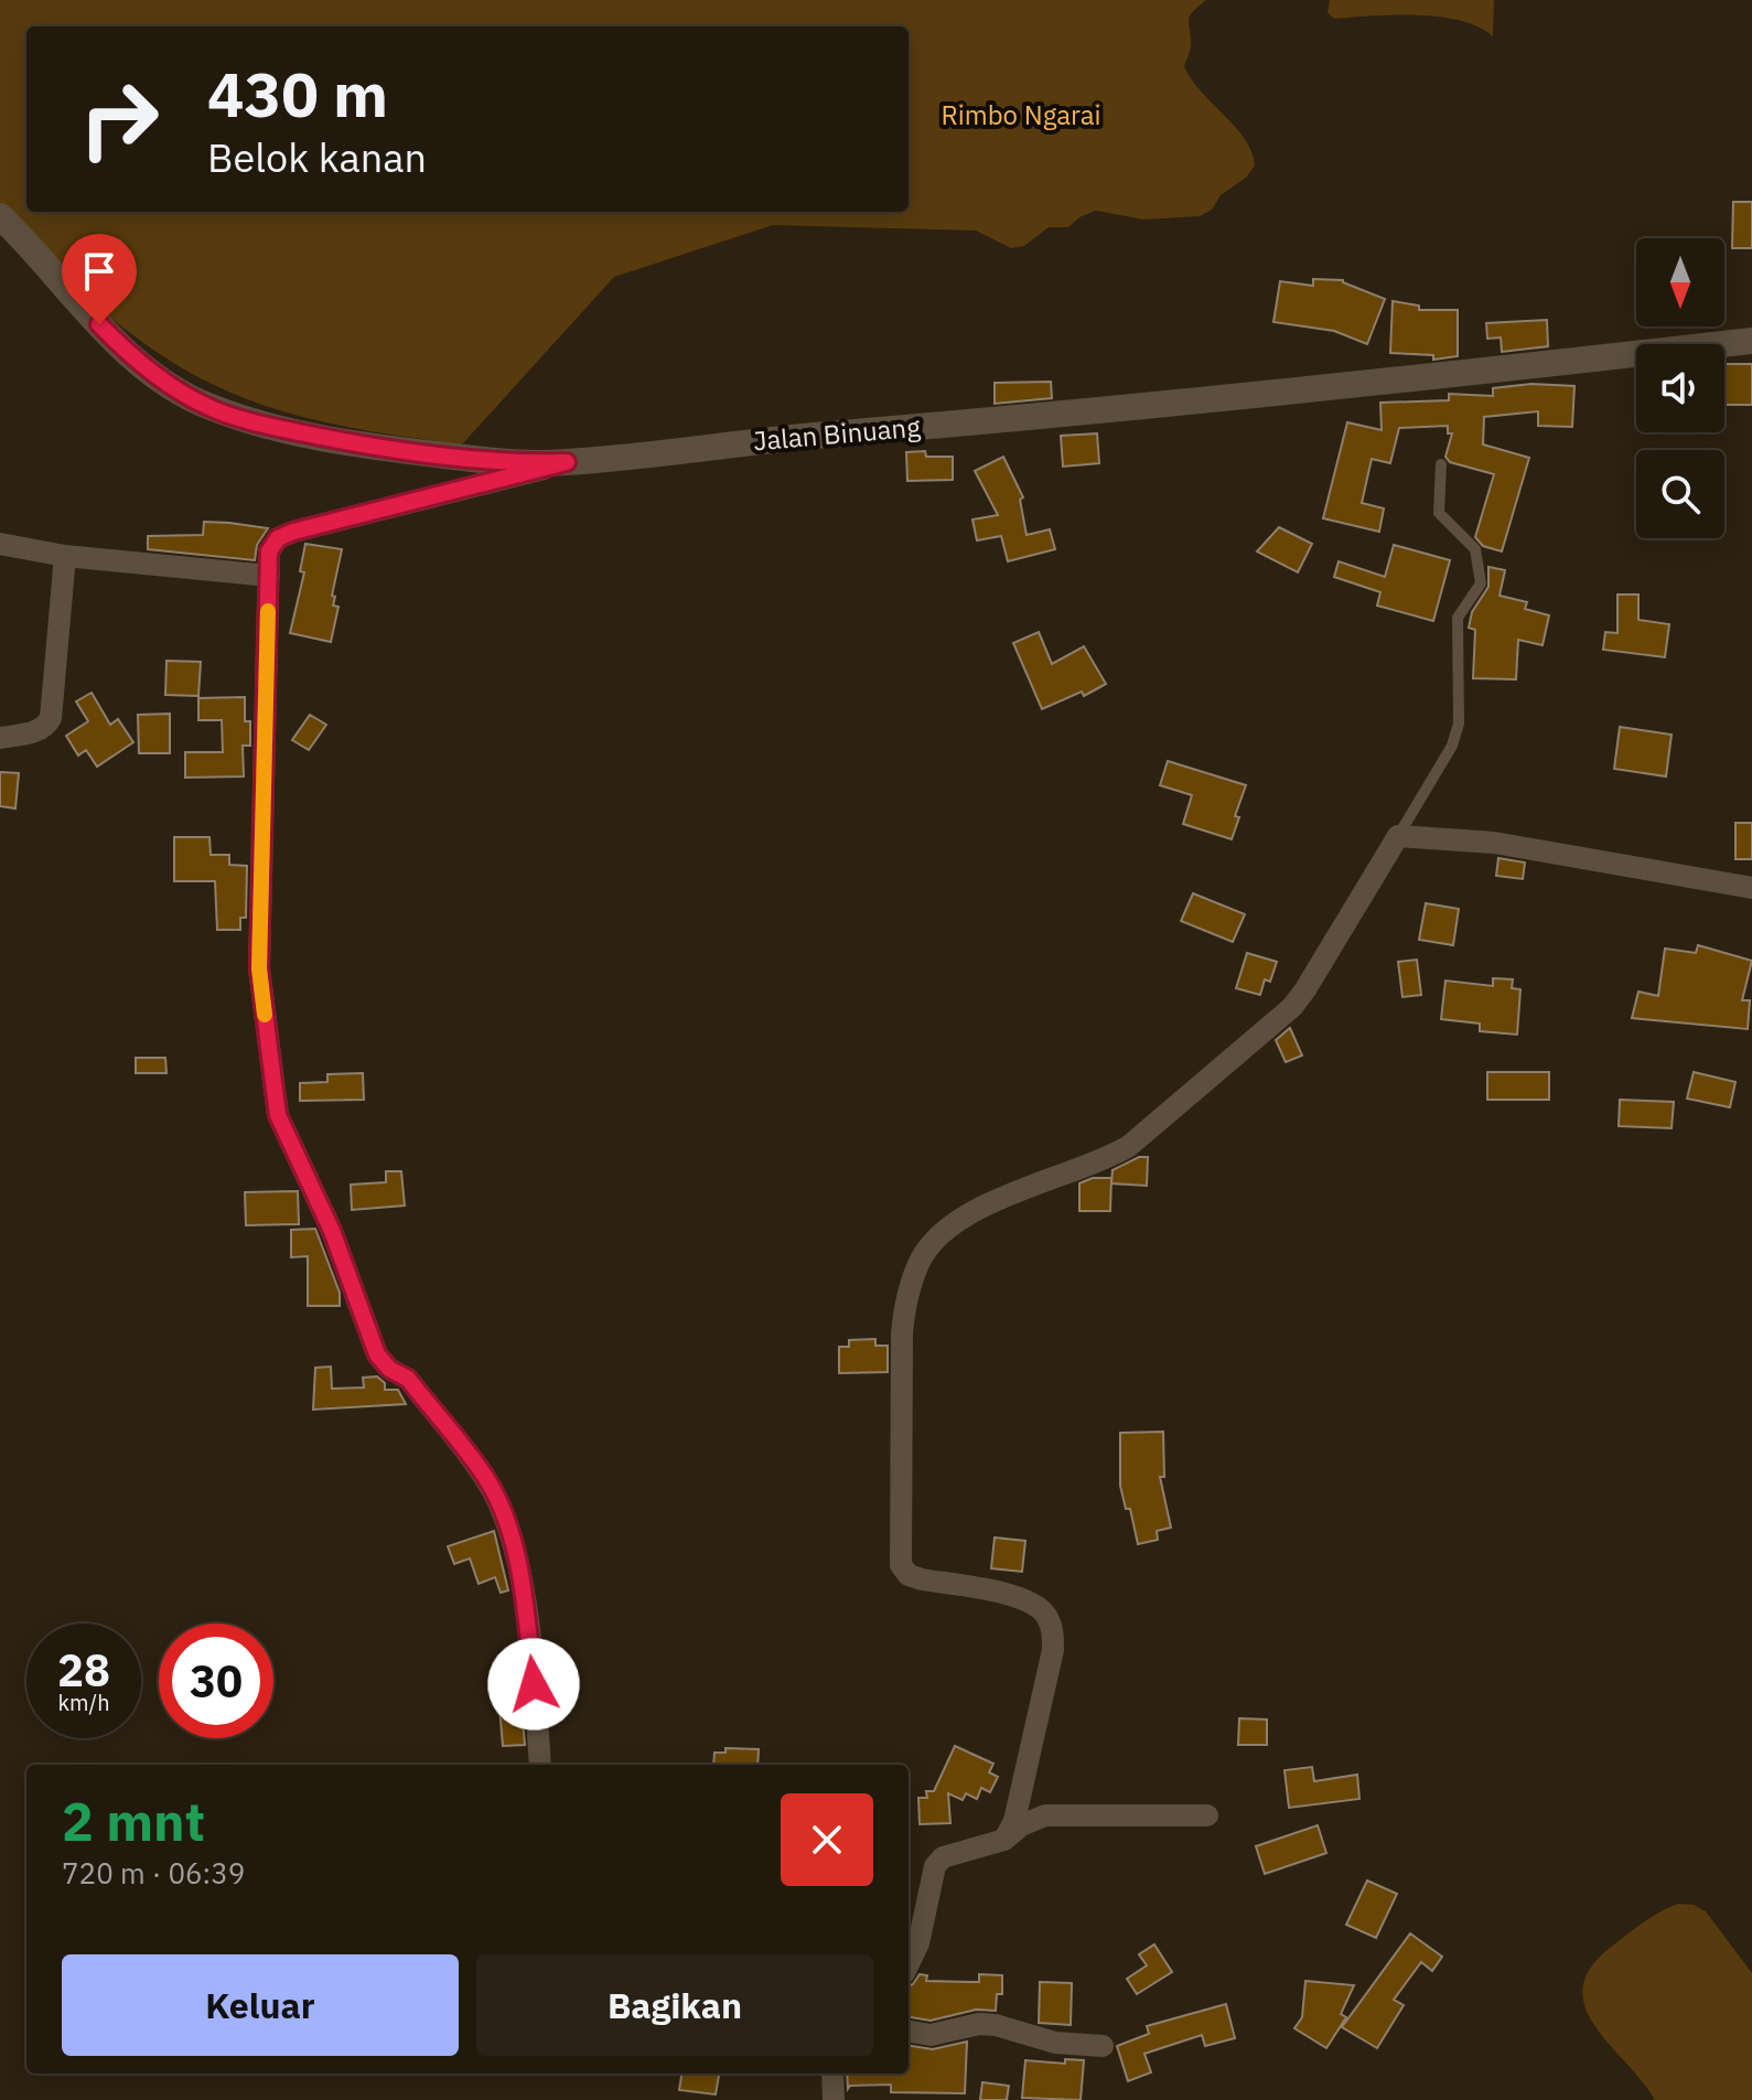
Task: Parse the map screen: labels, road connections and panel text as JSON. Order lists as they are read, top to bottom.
{
  "streets": {
    "main road": ["Jalan Binuang"]
  },
  "parks": ["Rimbo Ngarai"],
  "north": "bottom",
  "page": {
    "turn": ["430 m", "Belok kanan"],
    "speed": "28 km/h",
    "limit": "30",
    "heading": ["2 mnt", "720 m · 06:39"],
    "buttons": ["Keluar", "Bagikan"]
  }
}
